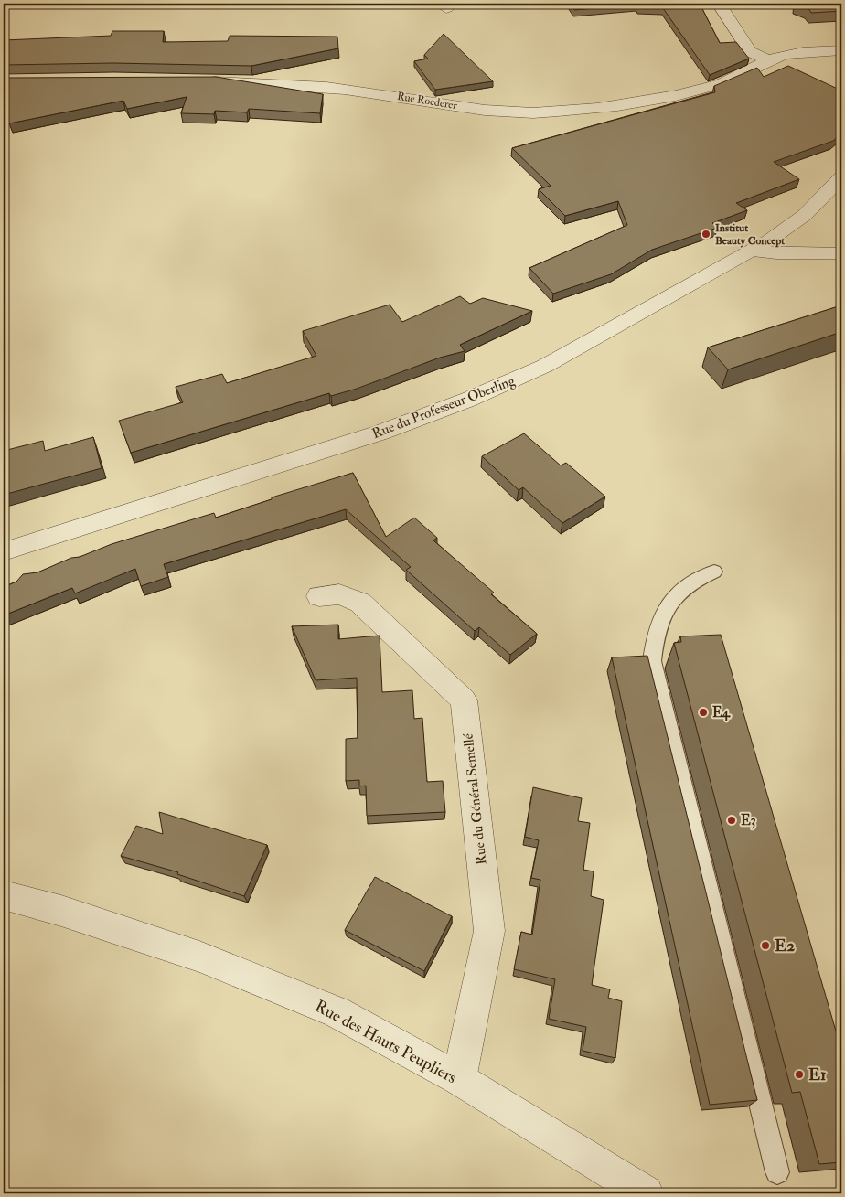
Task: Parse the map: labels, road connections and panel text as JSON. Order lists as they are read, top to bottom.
{
  "streets": {
    "street": [
      "Rue Roederer",
      "Rue du Professeur Oberling",
      "Rue du Général Semellé",
      "Rue des Hauts Peupliers"
    ]
  },
  "crossings": [
    ["Rue du Général Semellé", "Rue des Hauts Peupliers"]
  ],
  "places": [
    "Institut Beauty Concept",
    "E4",
    "E3",
    "E2",
    "E1"
  ]
}
